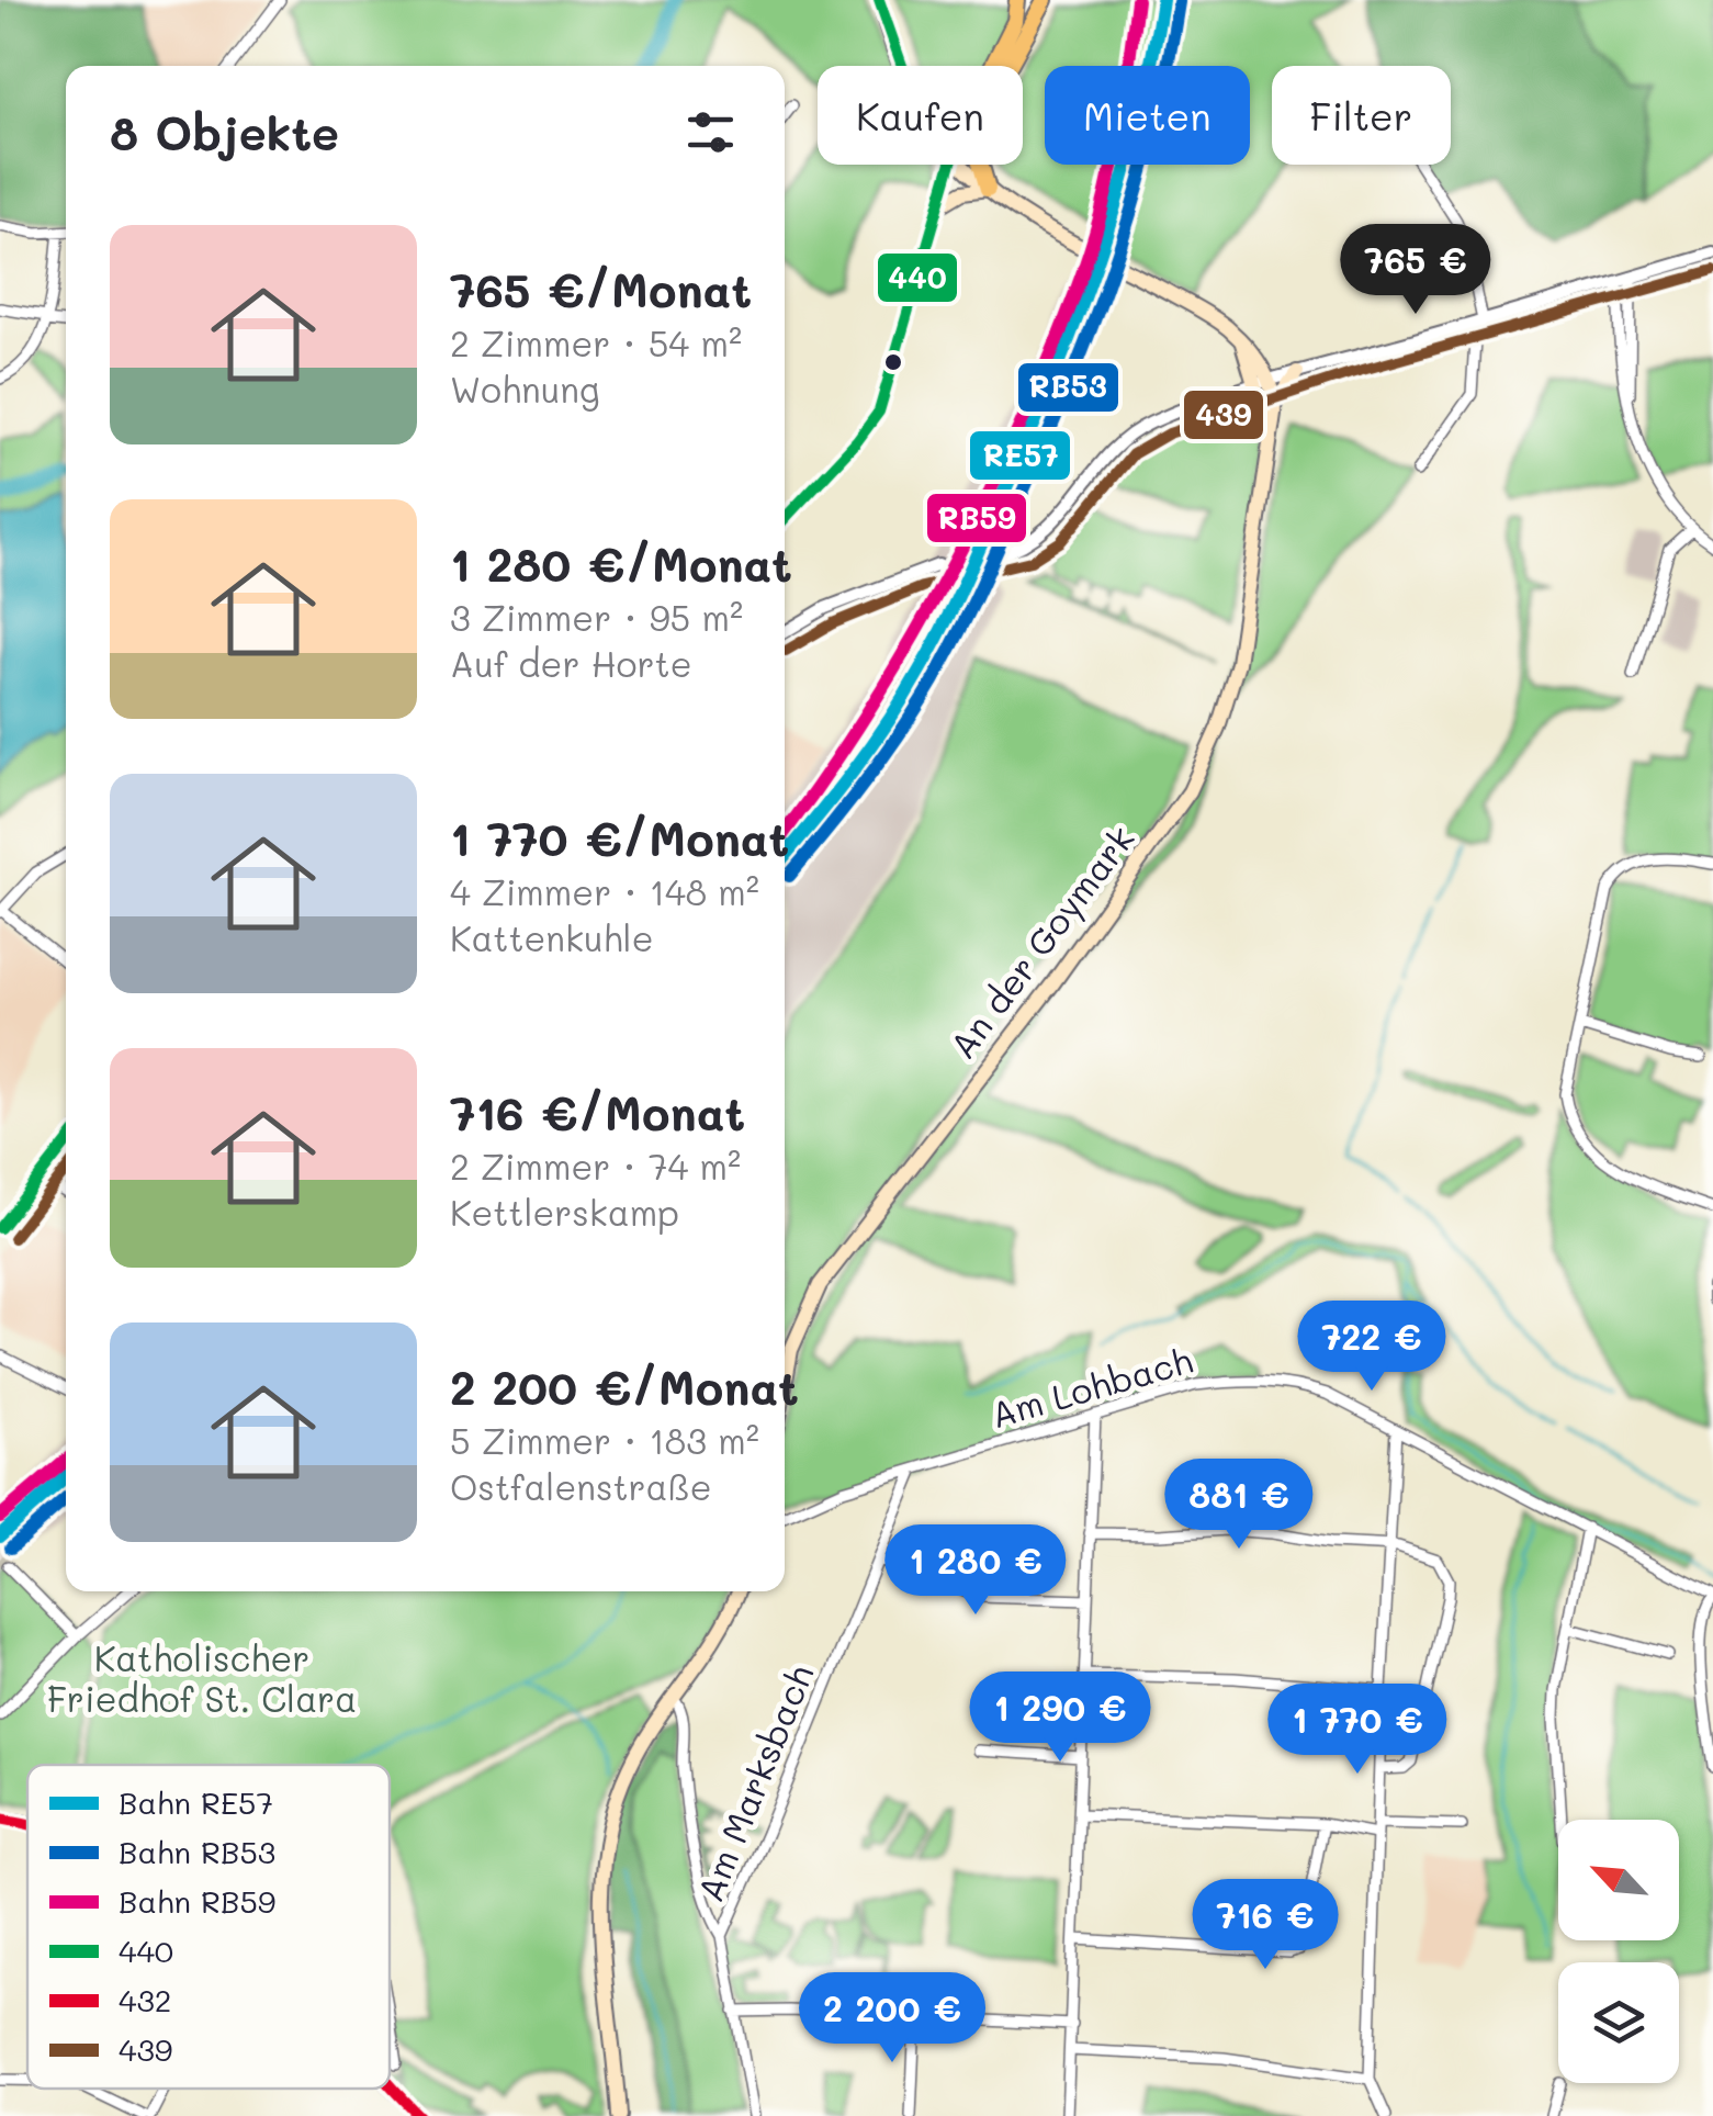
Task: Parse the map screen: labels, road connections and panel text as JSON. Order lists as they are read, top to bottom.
{
  "streets": {
    "main road": ["An der Goymark"],
    "street": ["Am Lohbach", "Am Marksbach"]
  },
  "crossings": [
    ["Am Lohbach", "Am Marksbach"]
  ],
  "parks": ["Katholischer Friedhof St. Clara"],
  "lines": [
    "rail line RE57",
    "rail line RB59",
    "transit line 440",
    "rail line RB53",
    "transit line 439",
    "transit line 432"
  ],
  "legend": [
    "Bahn RE57",
    "Bahn RB53",
    "Bahn RB59",
    "440",
    "432",
    "439"
  ],
  "north": "top left",
  "page": {
    "chip": ["Kaufen", "Mieten", "Filter"],
    "heading": "8 Objekte",
    "list": [
      {
        "name": "765 €/Monat",
        "note": "2 Zimmer · 54 m² · Wohnung"
      },
      {
        "name": "1 280 €/Monat",
        "note": "3 Zimmer · 95 m² · Auf der Horte"
      },
      {
        "name": "1 770 €/Monat",
        "note": "4 Zimmer · 148 m² · Kattenkuhle"
      },
      {
        "name": "716 €/Monat",
        "note": "2 Zimmer · 74 m² · Kettlerskamp"
      },
      {
        "name": "2 200 €/Monat",
        "note": "5 Zimmer · 183 m² · Ostfalenstraße"
      }
    ],
    "price": [
      "765 €",
      "722 €",
      "881 €",
      "1 280 €",
      "1 290 €",
      "1 770 €",
      "716 €",
      "2 200 €"
    ]
  }
}
